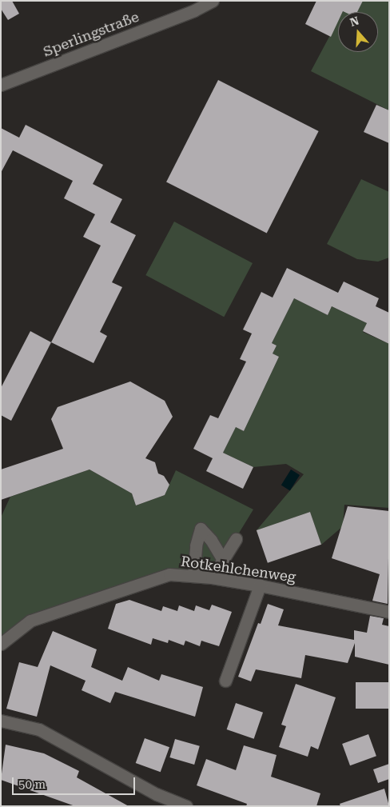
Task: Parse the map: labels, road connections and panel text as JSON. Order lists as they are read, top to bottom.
{
  "streets": {
    "street": ["Sperlingstraße", "Rotkehlchenweg"]
  },
  "scale_bar": "50 m",
  "north": "top"
}
